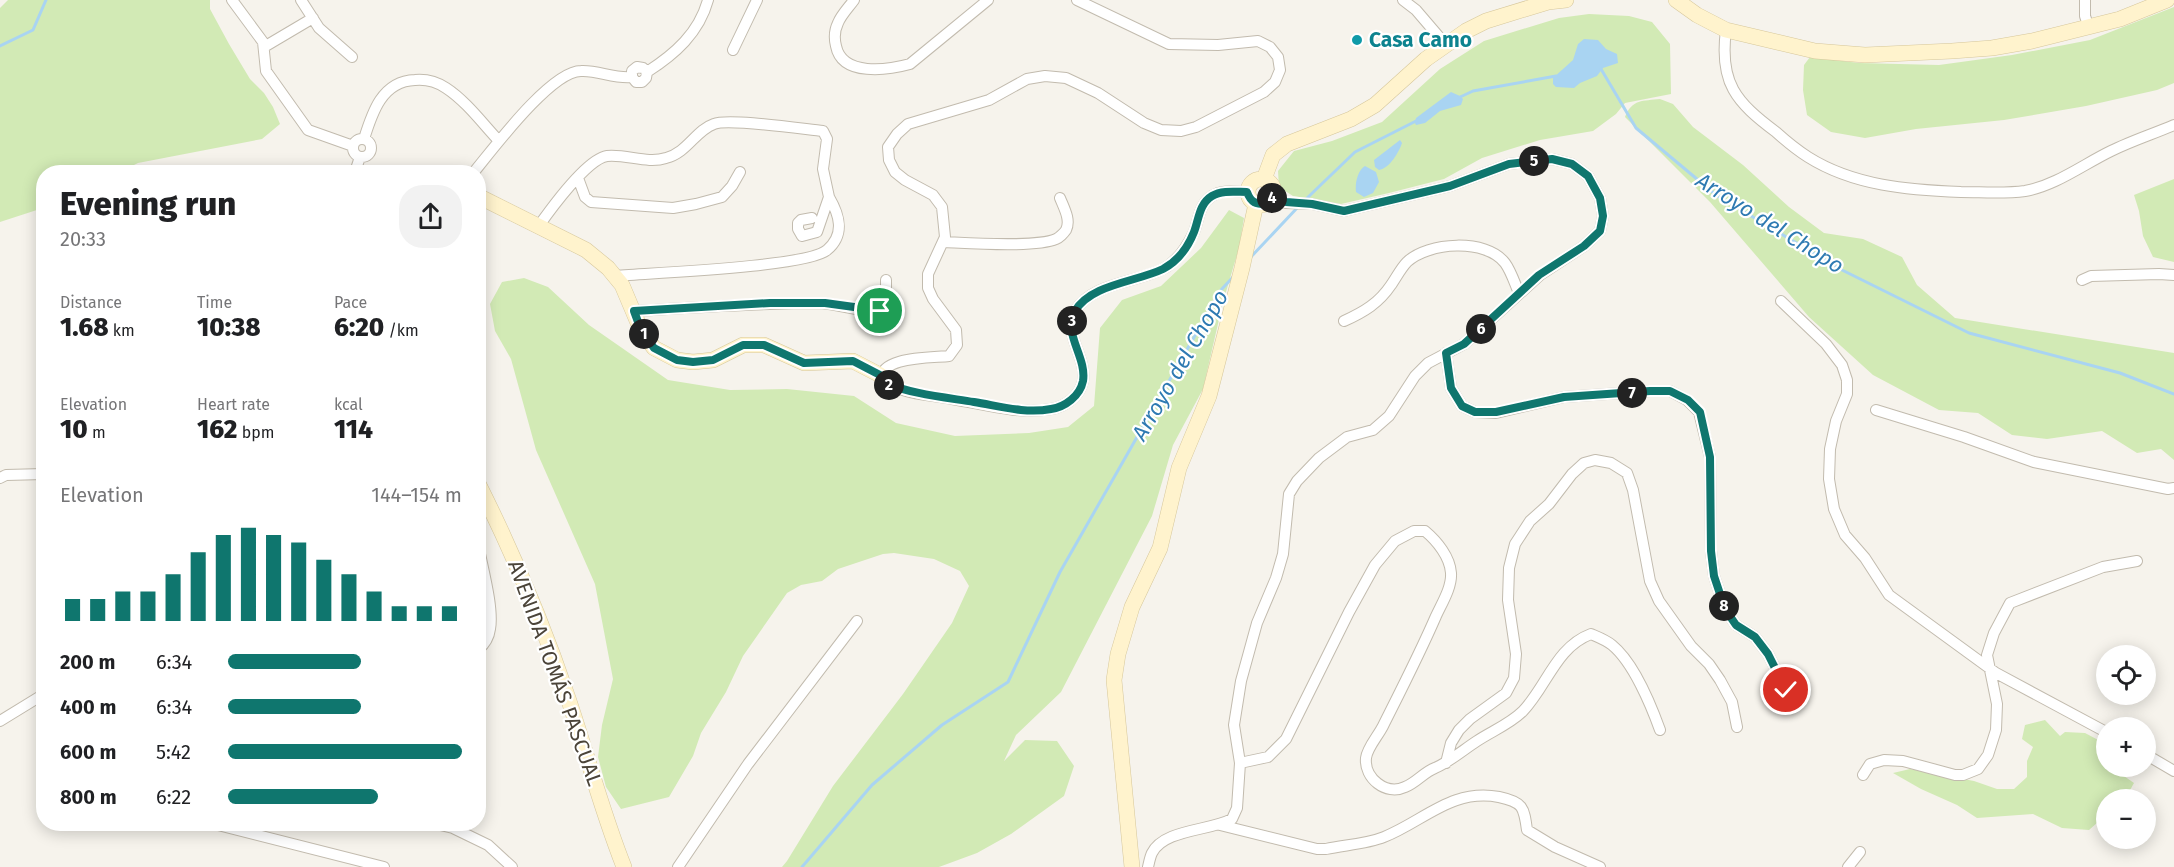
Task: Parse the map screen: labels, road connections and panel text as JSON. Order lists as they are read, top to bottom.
{
  "streets": {
    "street": ["AVENIDA TOMÁS PASCUAL"]
  },
  "water": ["Arroyo del Chopo"],
  "places": ["Casa Camo"],
  "page": {
    "pins": [
      "5",
      "4",
      "3",
      "6",
      "1",
      "2",
      "7",
      "8"
    ],
    "heading": ["Evening run", "20:33"],
    "stats": [
      ["Distance", "1.68 km"],
      ["Time", "10:38"],
      ["Pace", "6:20 /km"],
      ["Elevation", "10 m"],
      ["Heart rate", "162 bpm"],
      ["kcal", "114"]
    ],
    "chart": ["Elevation", "144–154 m"],
    "list": [
      {
        "name": "200 m",
        "note": "6:34"
      },
      {
        "name": "400 m",
        "note": "6:34"
      },
      {
        "name": "600 m",
        "note": "5:42"
      },
      {
        "name": "800 m",
        "note": "6:22"
      }
    ],
    "map_buttons": ["+", "−"]
  }
}
